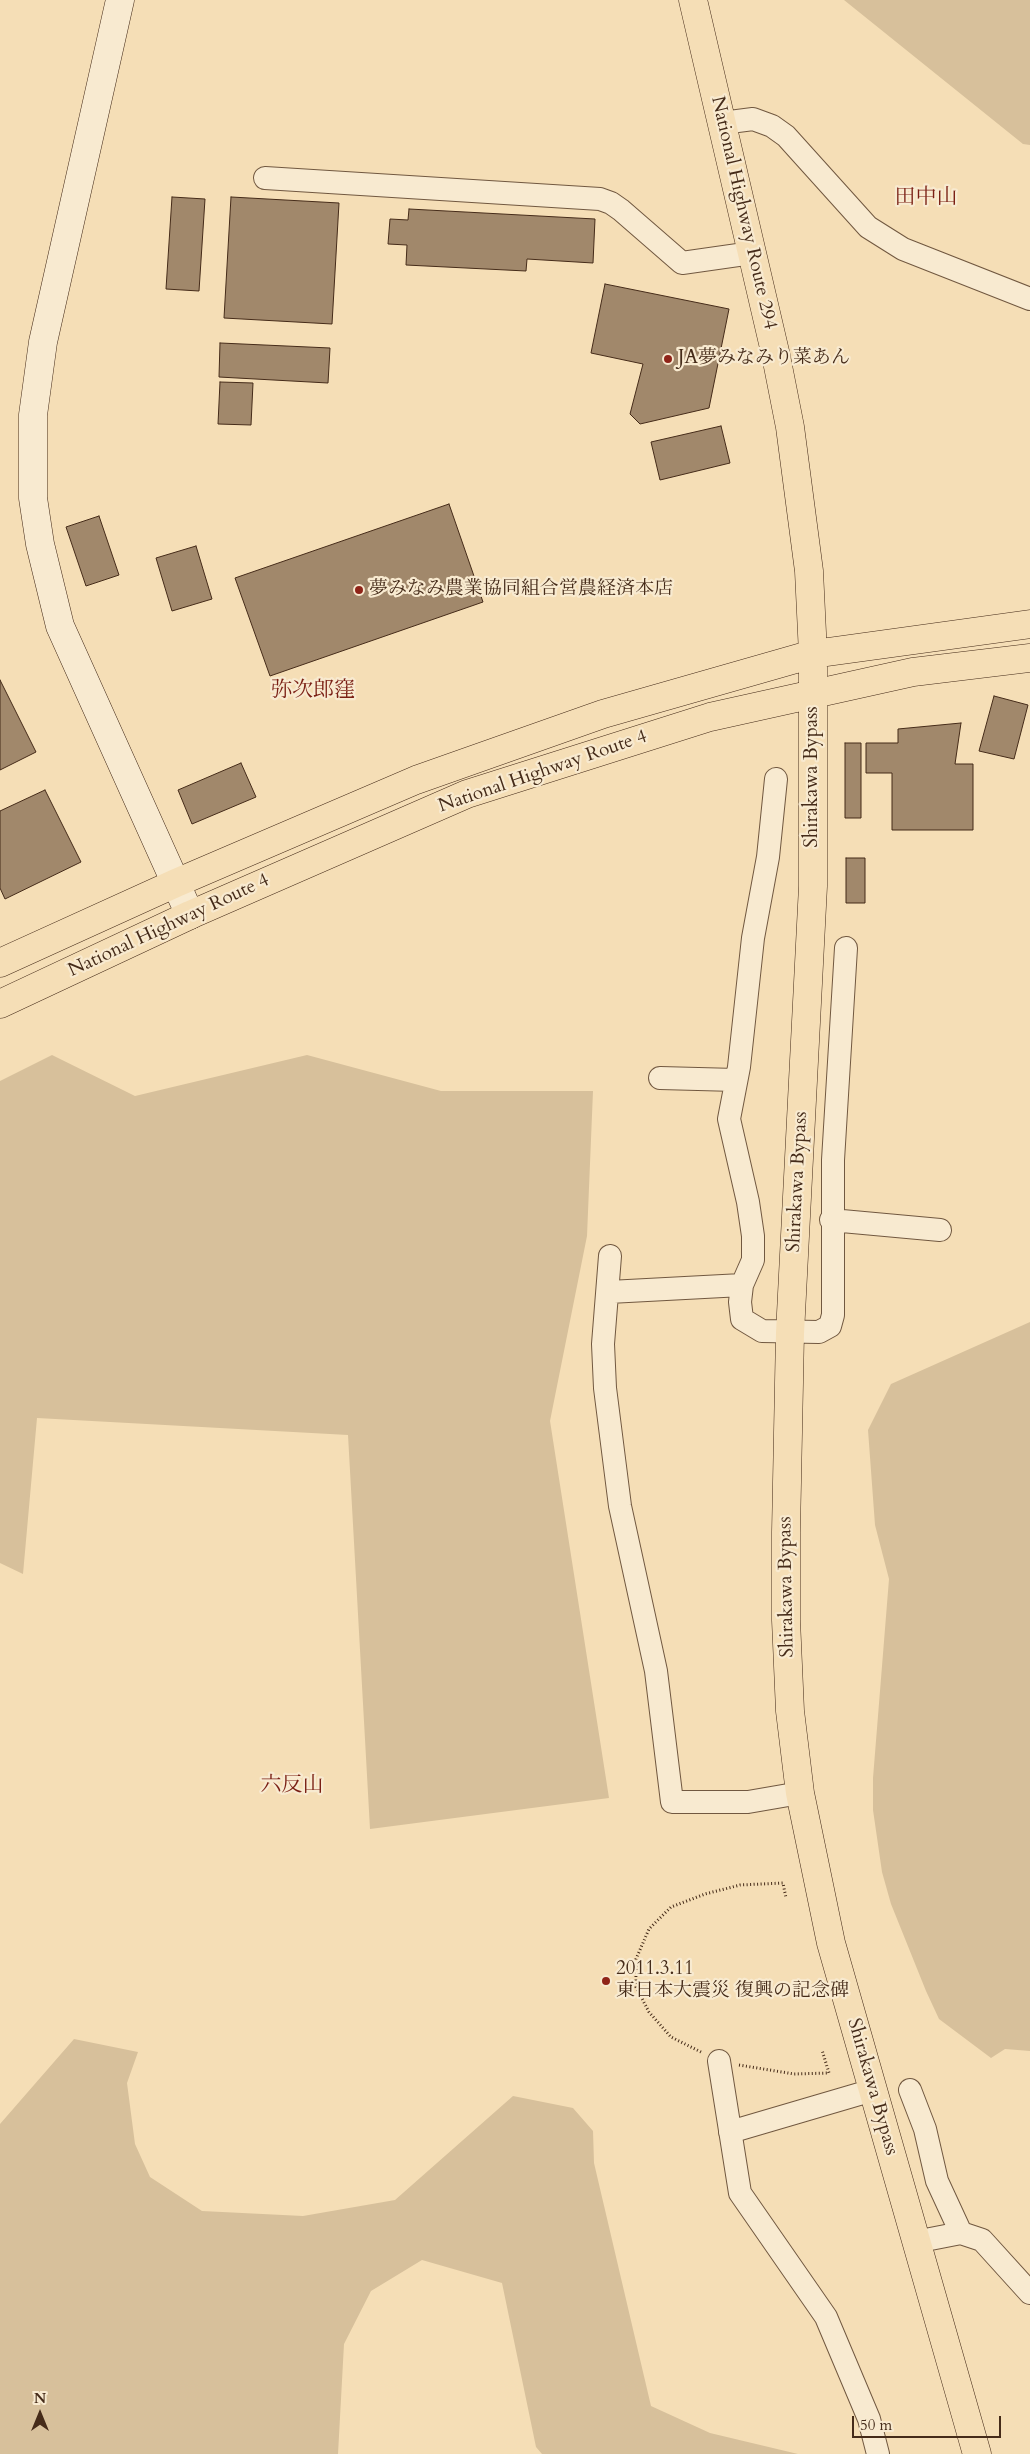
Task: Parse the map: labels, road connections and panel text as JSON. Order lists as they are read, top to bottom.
{
  "streets": {
    "highway": ["National Highway Route 294", "National Highway Route 4", "Shirakawa Bypass"]
  },
  "crossings": [
    ["National Highway Route 294", "National Highway Route 4"],
    ["National Highway Route 294", "Shirakawa Bypass"],
    ["National Highway Route 4", "Shirakawa Bypass"]
  ],
  "districts": ["田中山", "弥次郎窪", "六反山"],
  "places": ["JA夢みなみり菜あん", "夢みなみ農業協同組合営農経済本店", "2011.3.11 東日本大震災 復興の記念碑"],
  "scale_bar": "50 m",
  "north": "top"
}
